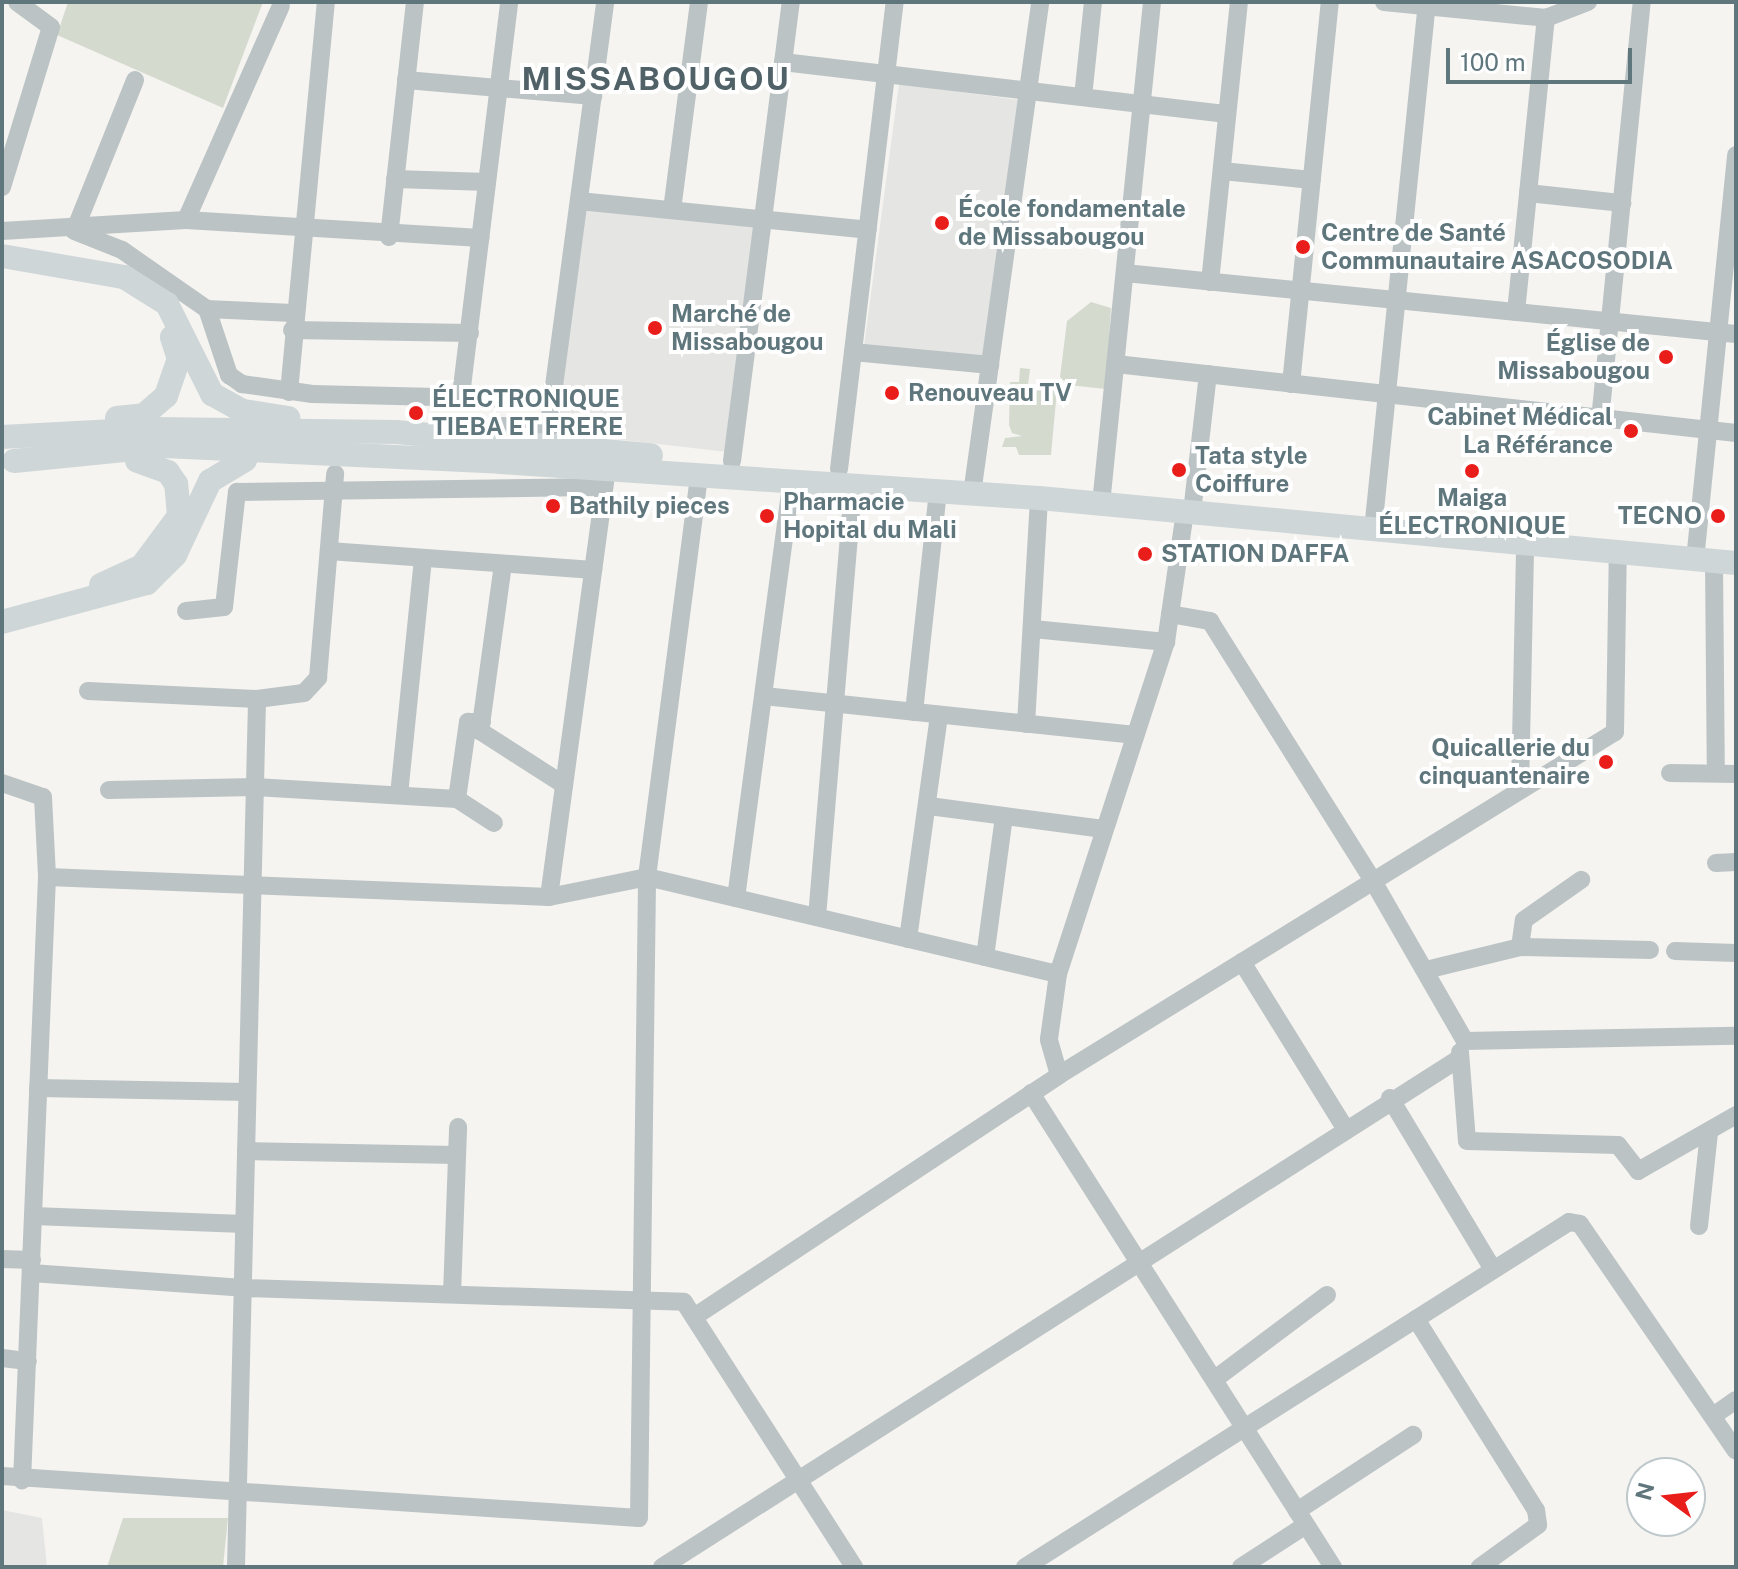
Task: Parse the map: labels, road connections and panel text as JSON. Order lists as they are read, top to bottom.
{
  "districts": ["MISSABOUGOU"],
  "places": [
    "École fondamentale de Missabougou",
    "Centre de Santé Communautaire ASACOSODIA",
    "Marché de Missabougou",
    "Église de Missabougou",
    "Renouveau TV",
    "ÉLECTRONIQUE TIEBA ET FRERE",
    "Cabinet Médical La Référance",
    "Tata style Coiffure",
    "Maiga ÉLECTRONIQUE",
    "Bathily pieces",
    "Pharmacie Hopital du Mali",
    "TECNO",
    "STATION DAFFA",
    "Quicallerie du cinquantenaire"
  ],
  "scale_bar": "100 m",
  "north": "left"
}
